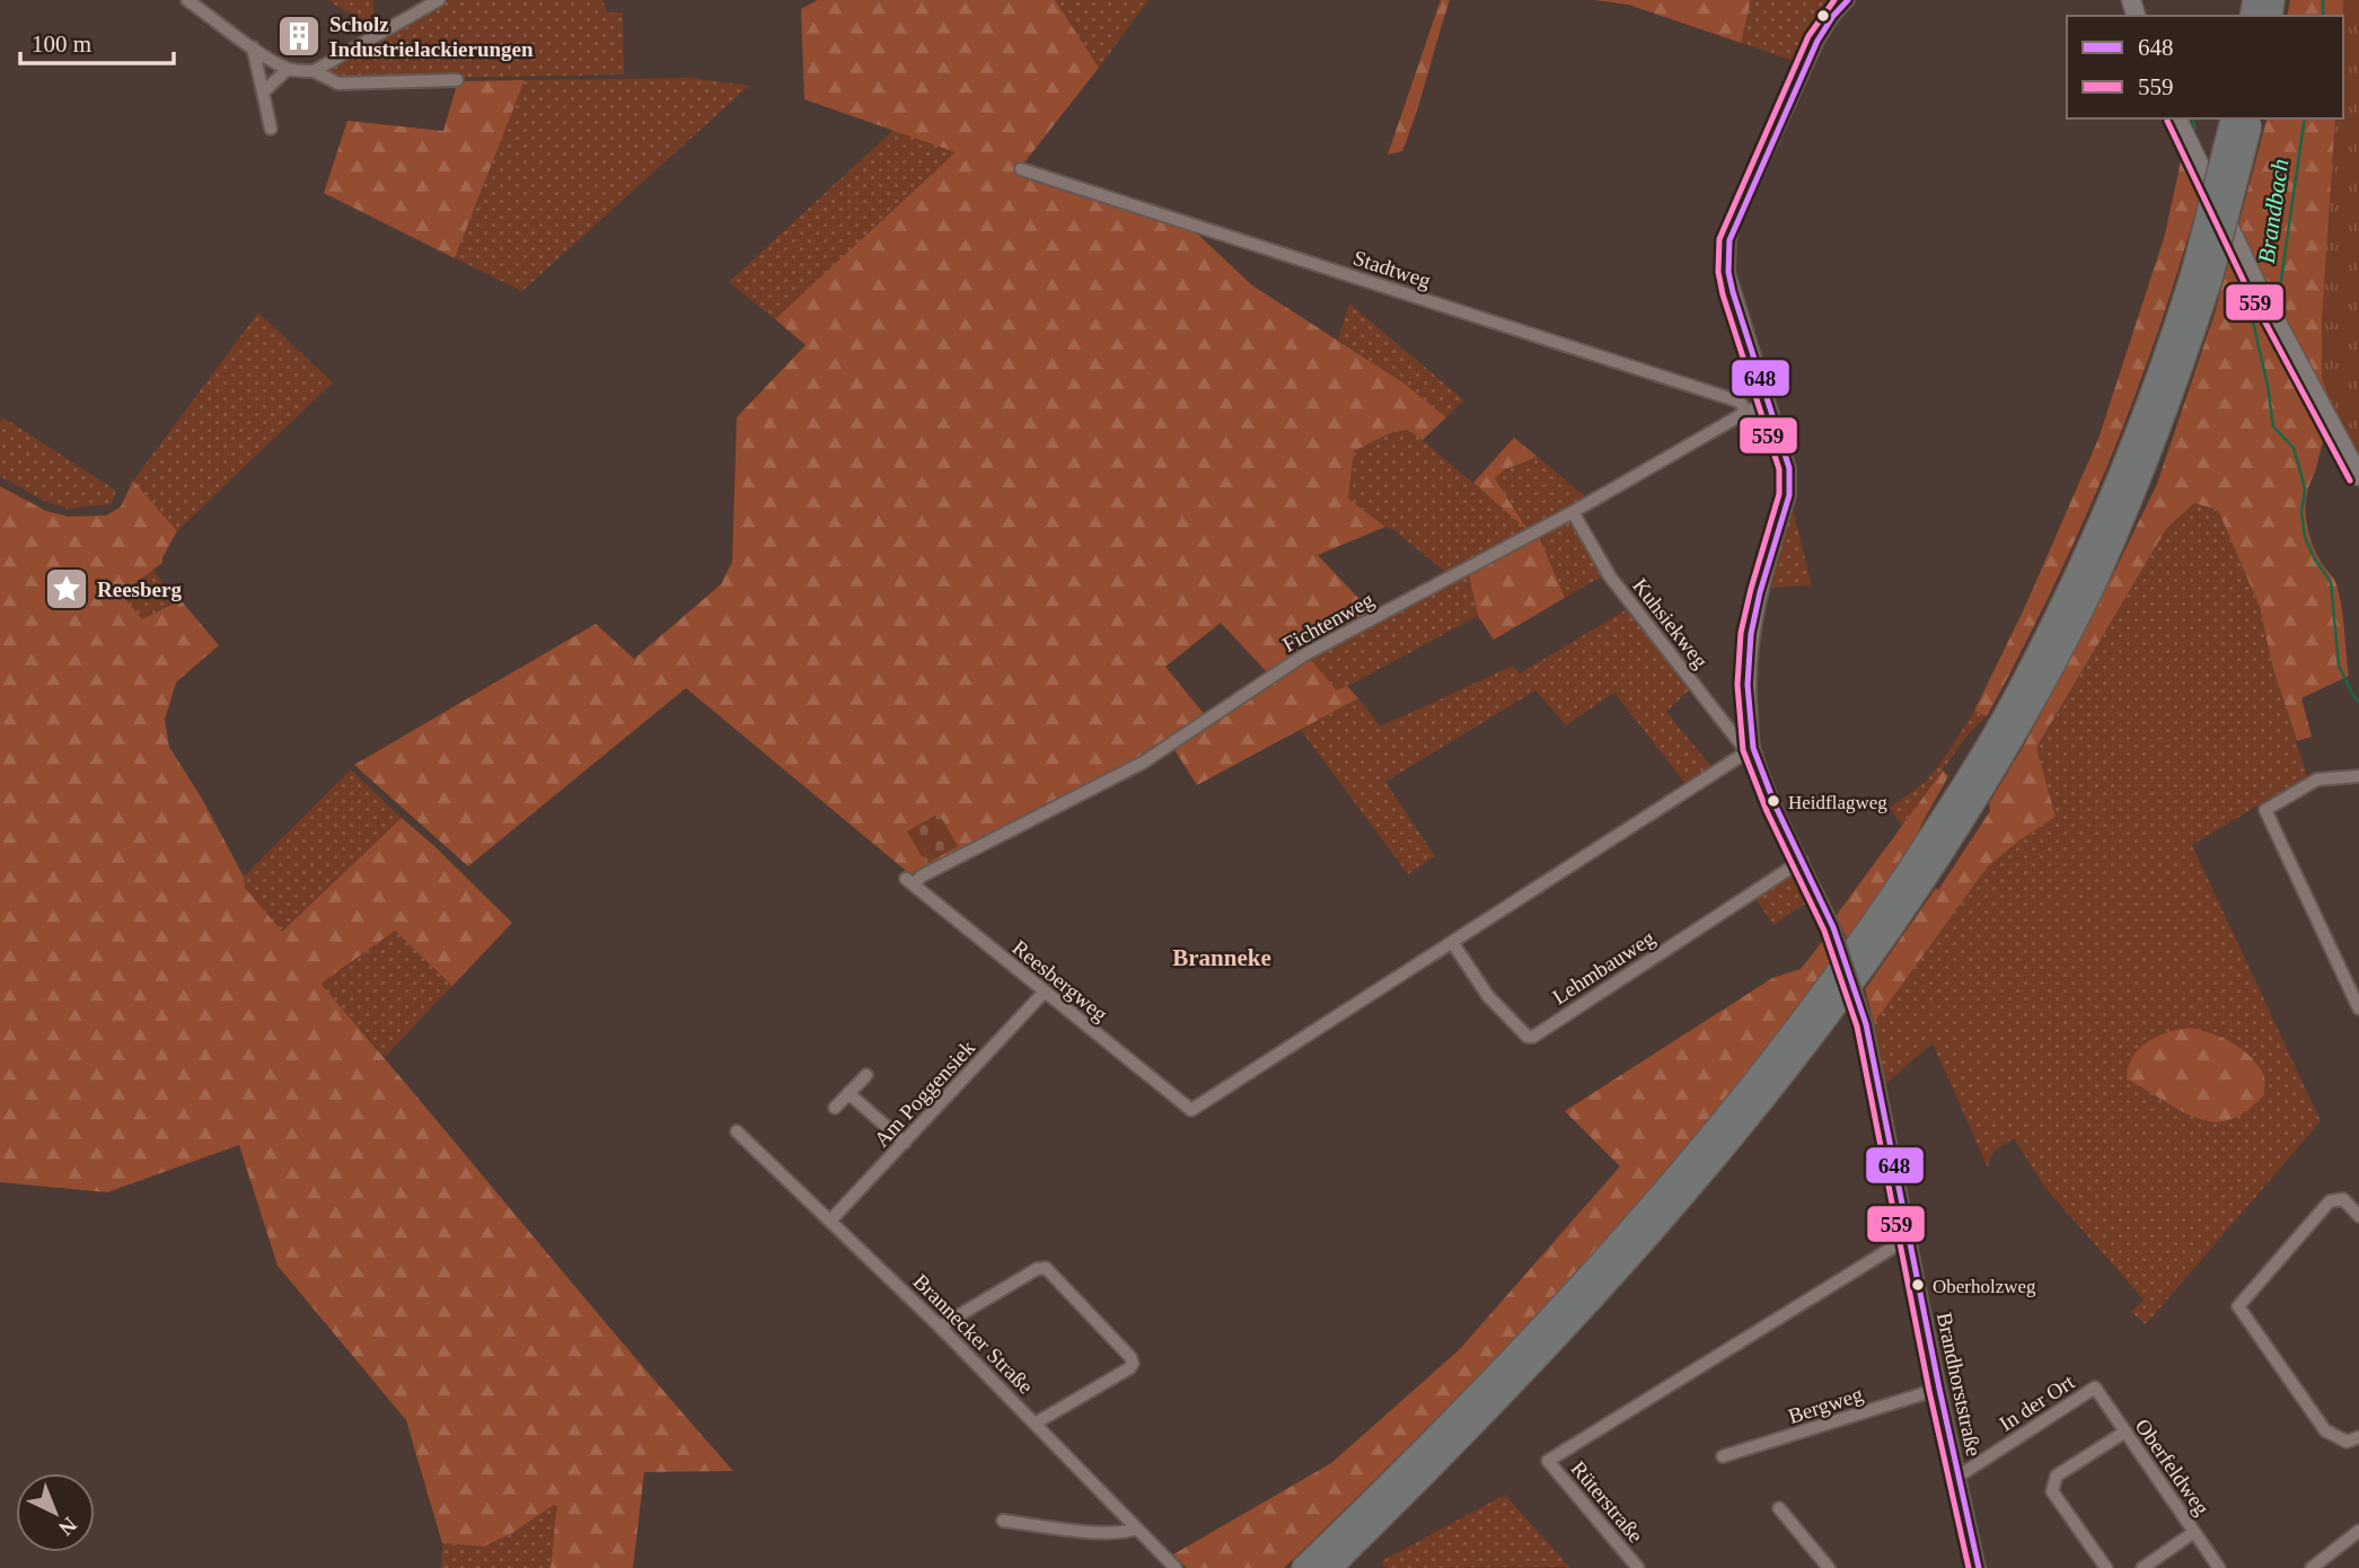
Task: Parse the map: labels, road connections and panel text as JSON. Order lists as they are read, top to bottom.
{
  "streets": {
    "street": [
      "Stadtweg",
      "Fichtenweg",
      "Kuhsiekweg",
      "Lehmbauweg",
      "Reesbergweg",
      "Am Poggensiek",
      "Brannecker Straße",
      "Brandhorststraße",
      "In der Ort",
      "Bergweg",
      "Oberfeldweg",
      "Rüterstraße"
    ]
  },
  "crossings": [
    ["Stadtweg", "Fichtenweg"],
    ["Fichtenweg", "Kuhsiekweg"],
    ["Fichtenweg", "Reesbergweg"],
    ["Fichtenweg", "Brandhorststraße"],
    ["Kuhsiekweg", "Brandhorststraße"],
    ["Lehmbauweg", "Reesbergweg"],
    ["Lehmbauweg", "Brandhorststraße"],
    ["Reesbergweg", "Am Poggensiek"],
    ["Am Poggensiek", "Brannecker Straße"],
    ["Brandhorststraße", "In der Ort"],
    ["Brandhorststraße", "Bergweg"],
    ["Brandhorststraße", "Rüterstraße"],
    ["In der Ort", "Oberfeldweg"]
  ],
  "districts": ["Branneke"],
  "water": ["Brandbach"],
  "places": {
    "building": ["Scholz Industrielackierungen"],
    "place": ["Reesberg"],
    "other": ["Heidflagweg", "Oberholzweg"]
  },
  "lines": ["transit line 648", "transit line 559"],
  "legend": ["648", "559"],
  "scale_bar": "100 m",
  "north": "bottom right"
}
